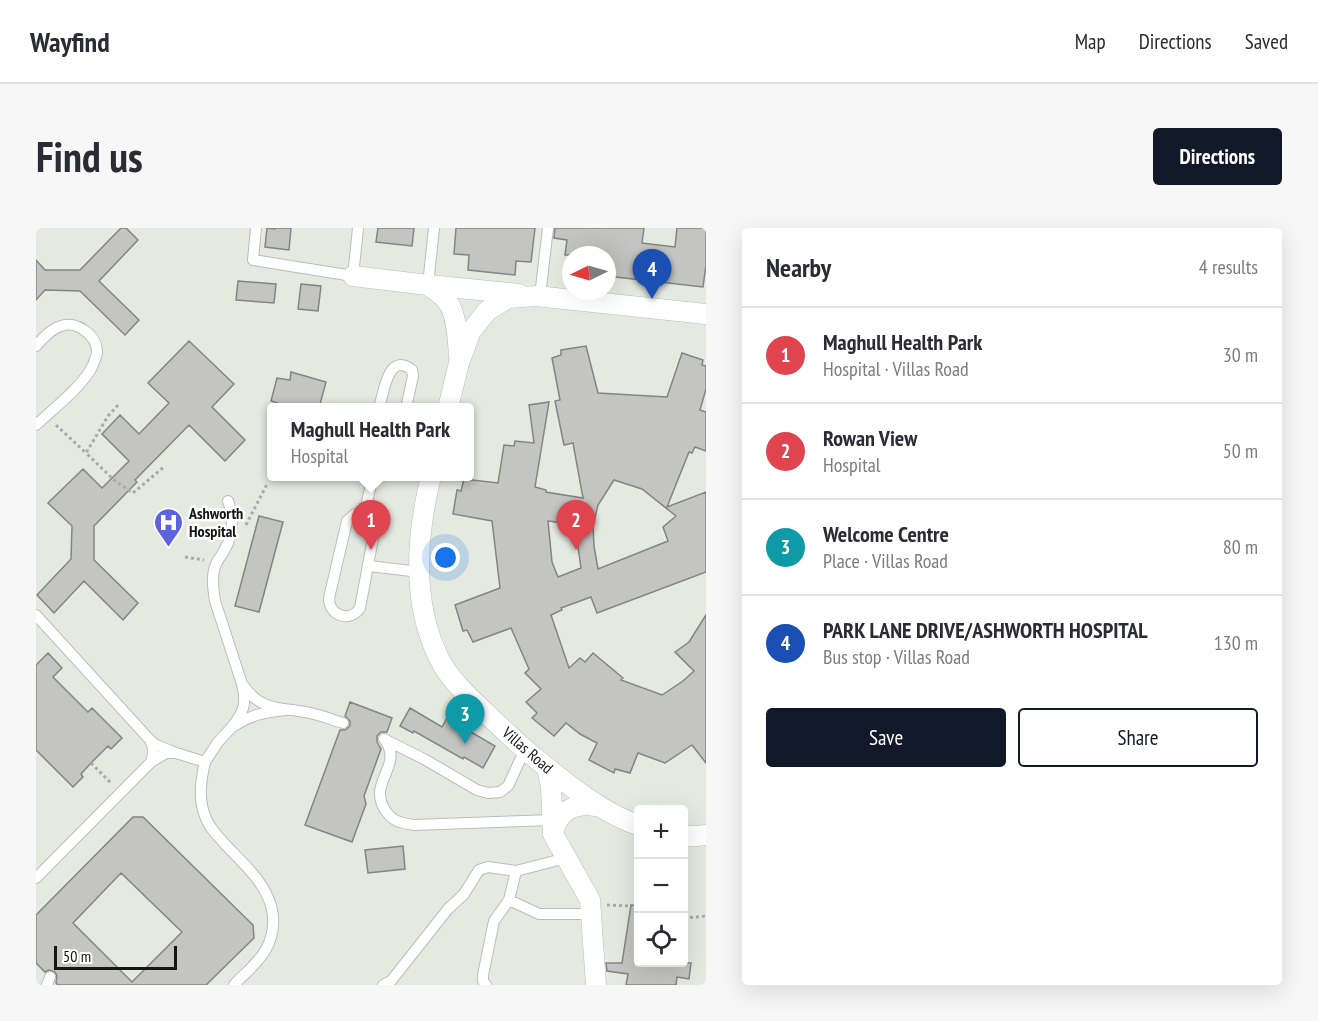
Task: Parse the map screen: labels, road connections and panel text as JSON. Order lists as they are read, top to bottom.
{
  "streets": {
    "street": ["Villas Road"]
  },
  "places": {
    "hospital": ["Ashworth Hospital"]
  },
  "scale_bar": "50 m",
  "north": "left",
  "page": {
    "header": "Wayfind",
    "nav": ["Map", "Directions", "Saved"],
    "buttons": [
      "Directions",
      ["Save", "Share"]
    ],
    "title": "Find us",
    "heading": ["Nearby", "4 results"],
    "pins": [
      "4",
      "1",
      "2",
      "3"
    ],
    "list": [
      {
        "mark": "1",
        "name": "Maghull Health Park",
        "note": "Hospital · Villas Road",
        "value": "30 m"
      },
      {
        "mark": "2",
        "name": "Rowan View",
        "note": "Hospital",
        "value": "50 m"
      },
      {
        "mark": "3",
        "name": "Welcome Centre",
        "note": "Place · Villas Road",
        "value": "80 m"
      },
      {
        "mark": "4",
        "name": "PARK LANE DRIVE/ASHWORTH HOSPITAL",
        "note": "Bus stop · Villas Road",
        "value": "130 m"
      }
    ],
    "popup": ["Maghull Health Park", "Hospital"],
    "map_buttons": ["+", "−"],
    "scale": "50 m"
  }
}
